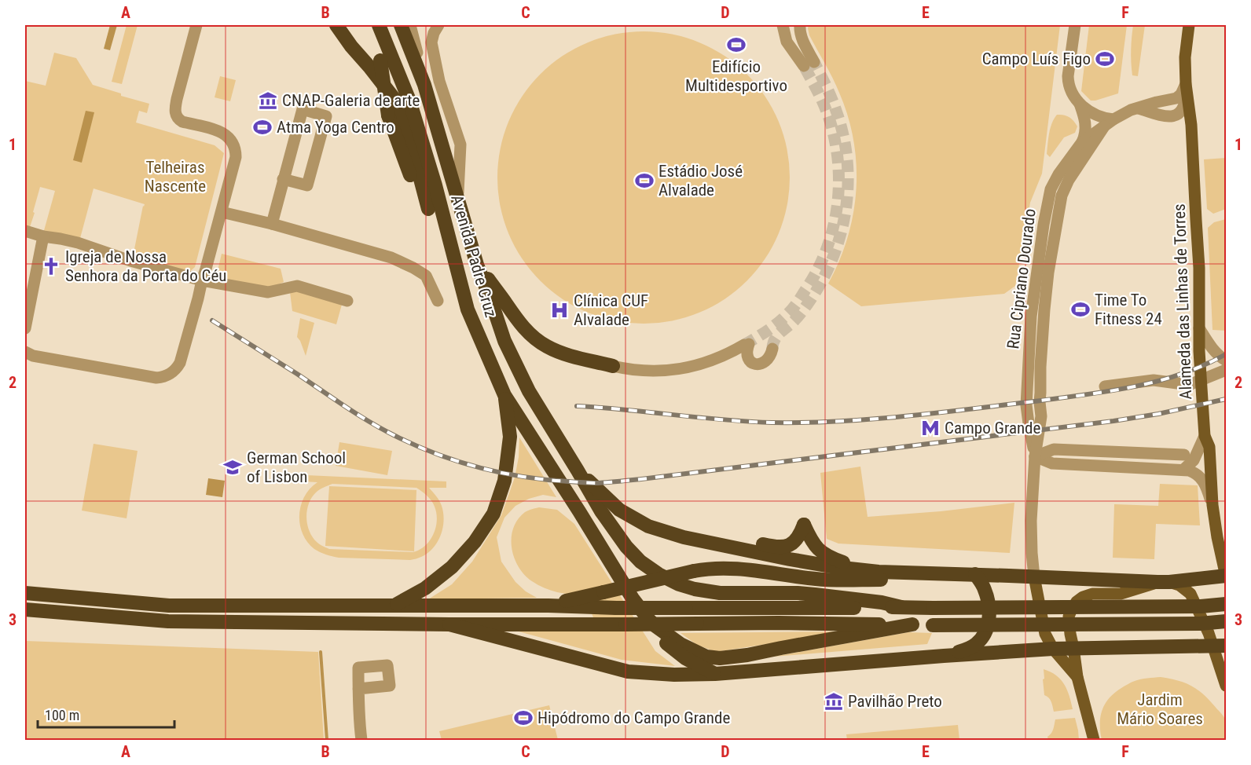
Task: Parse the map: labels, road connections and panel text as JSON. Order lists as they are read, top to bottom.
{
  "streets": {
    "highway": ["Avenida Padre Cruz"],
    "main road": ["Alameda das Linhas de Torres"],
    "street": ["Rua Cipriano Dourado"]
  },
  "parks": ["Telheiras Nascente", "Jardim Mário Soares"],
  "places": {
    "sports": [
      "Edifício Multidesportivo",
      "Campo Luís Figo",
      "Atma Yoga Centro",
      "Estádio José Alvalade",
      "Time To Fitness 24",
      "Hipódromo do Campo Grande"
    ],
    "museum": ["CNAP-Galeria de arte", "Pavilhão Preto"],
    "church": ["Igreja de Nossa Senhora da Porta do Céu"],
    "hospital": ["Clínica CUF Alvalade"],
    "metro station": ["Campo Grande"],
    "school or university": ["German School of Lisbon"]
  },
  "scale_bar": "100 m",
  "grid": {
    "columns": [
      "A",
      "B",
      "C",
      "D",
      "E",
      "F"
    ],
    "rows": ["1", "2", "3"]
  }
}
